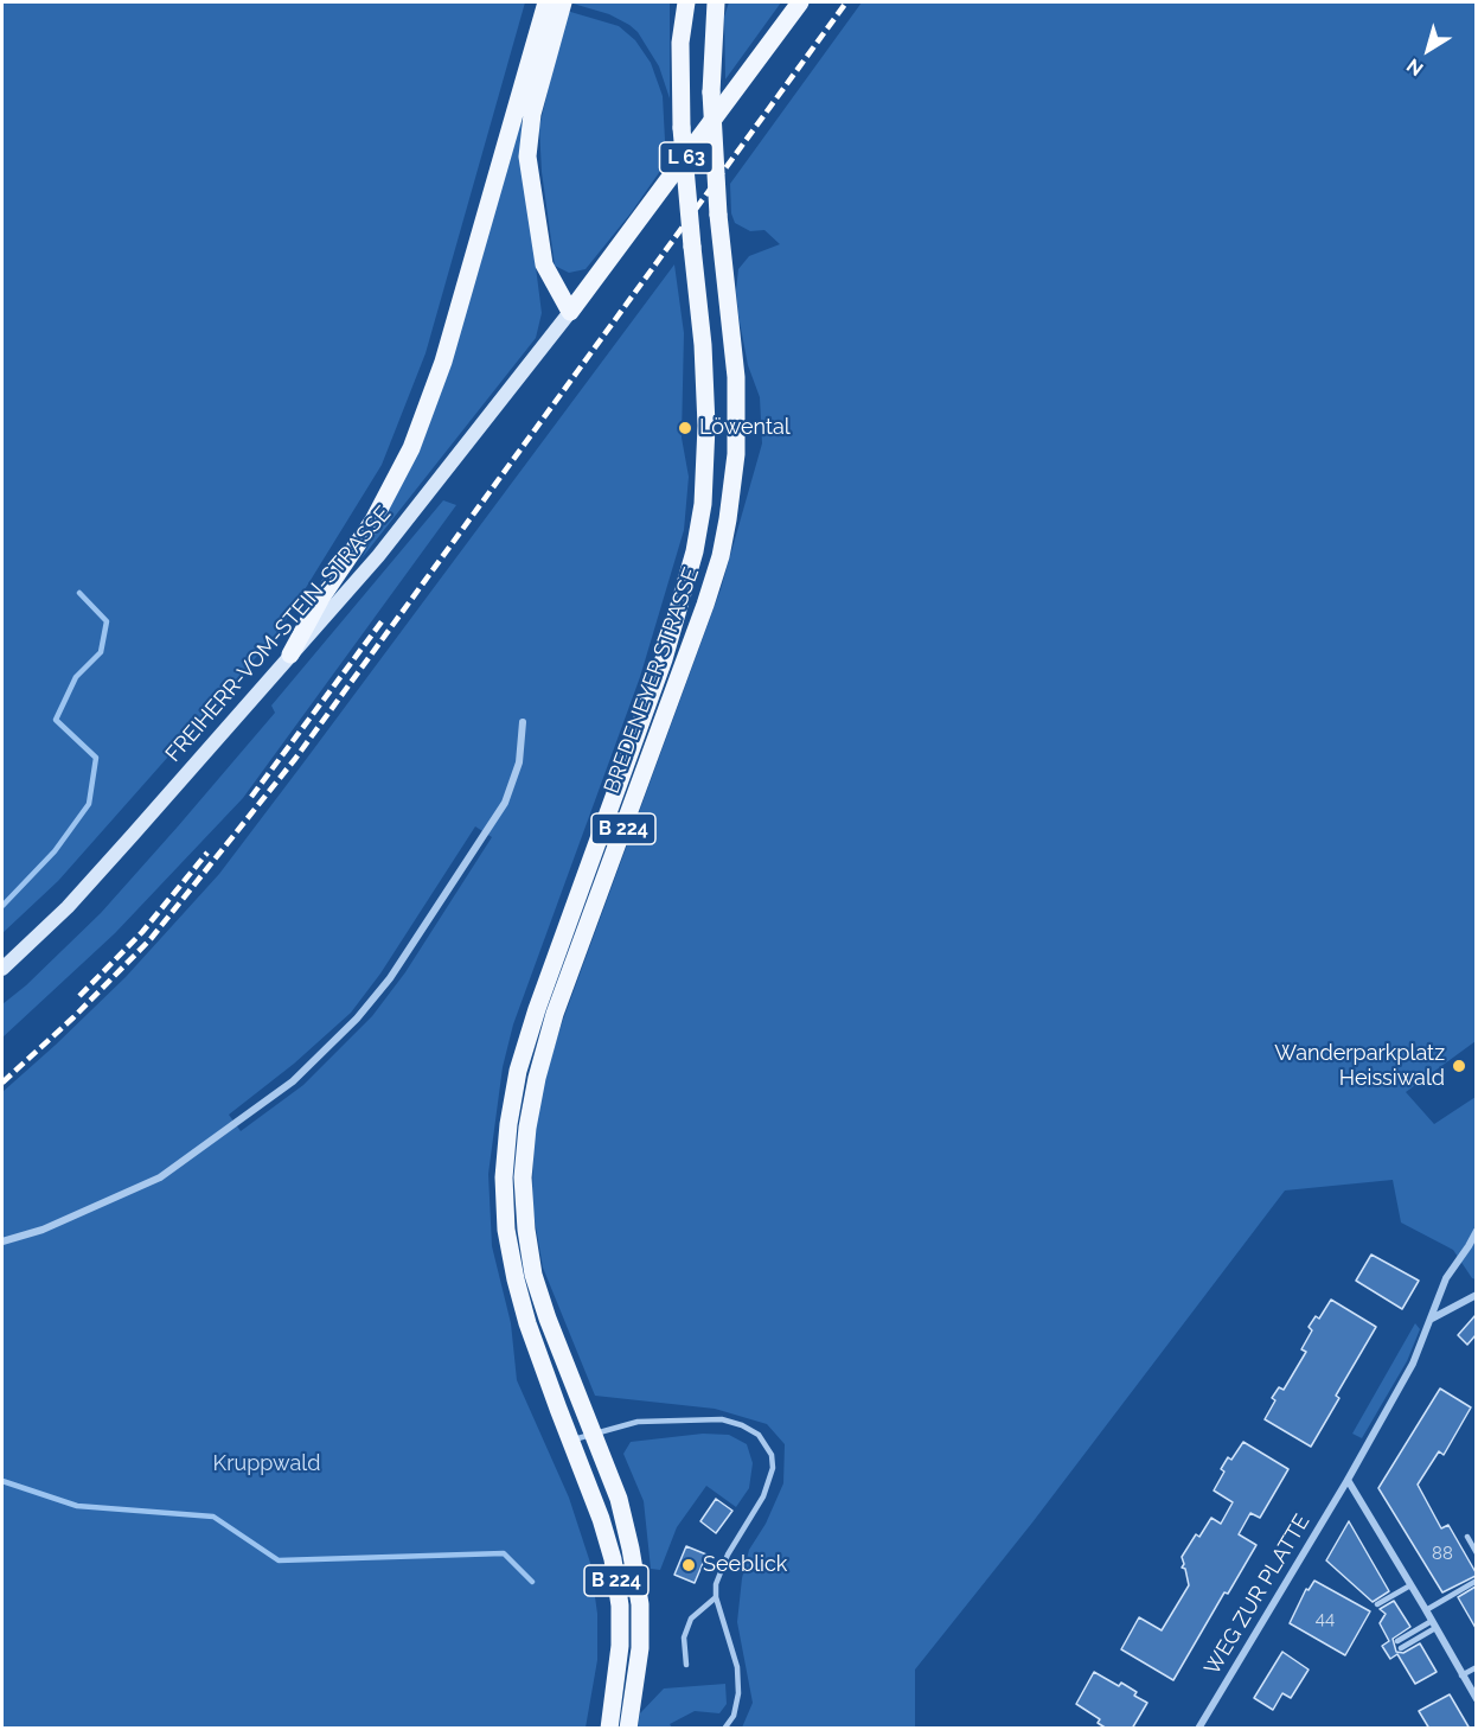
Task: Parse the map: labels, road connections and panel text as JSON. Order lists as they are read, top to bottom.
{
  "streets": {
    "main road": [
      "L 63",
      "FREIHERR-VOM-STEIN-STRASSE",
      "BREDENEYER STRASSE",
      "B 224"
    ],
    "street": ["WEG ZUR PLATTE"]
  },
  "crossings": [
    ["L 63", "FREIHERR-VOM-STEIN-STRASSE"]
  ],
  "parks": ["Kruppwald"],
  "places": ["Löwental", "Wanderparkplatz Heissiwald", "Seeblick"],
  "house_numbers": ["88", "44"],
  "north": "bottom left"
}
